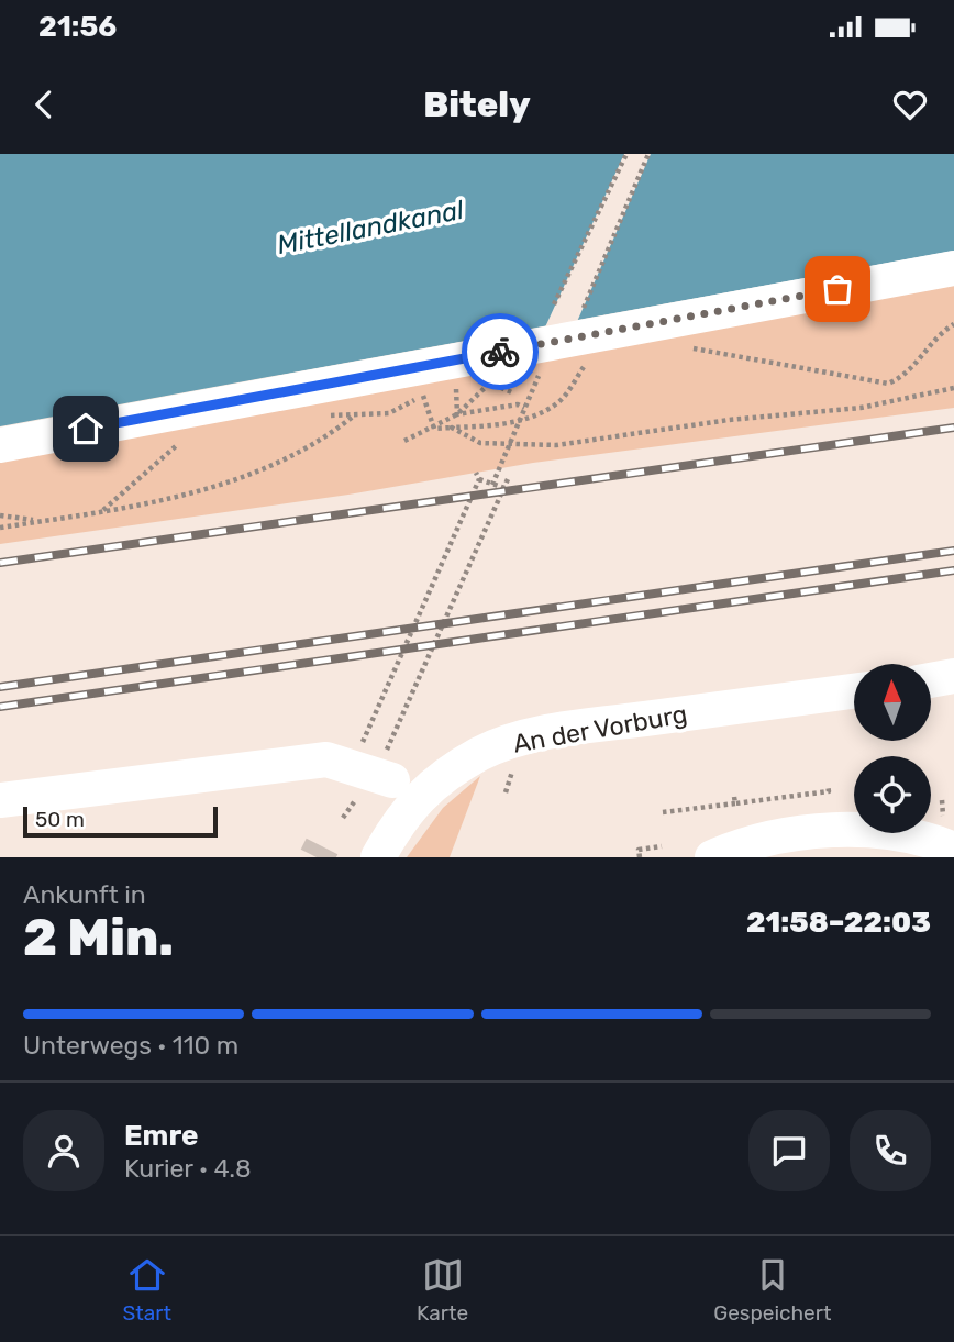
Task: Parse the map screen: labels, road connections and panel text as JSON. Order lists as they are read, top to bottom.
{
  "streets": {
    "street": ["An der Vorburg"]
  },
  "water": ["Mittellandkanal"],
  "scale_bar": "50 m",
  "north": "top",
  "page": {
    "status": "21:56",
    "header": "Bitely",
    "scale": "50 m",
    "heading": ["2 Min.", "Ankunft in", "21:58–22:03"],
    "panel": ["Emre", "Kurier · 4.8"],
    "bar": "Unterwegs · 110 m",
    "tabs": ["Start", "Karte", "Gespeichert"]
  }
}
